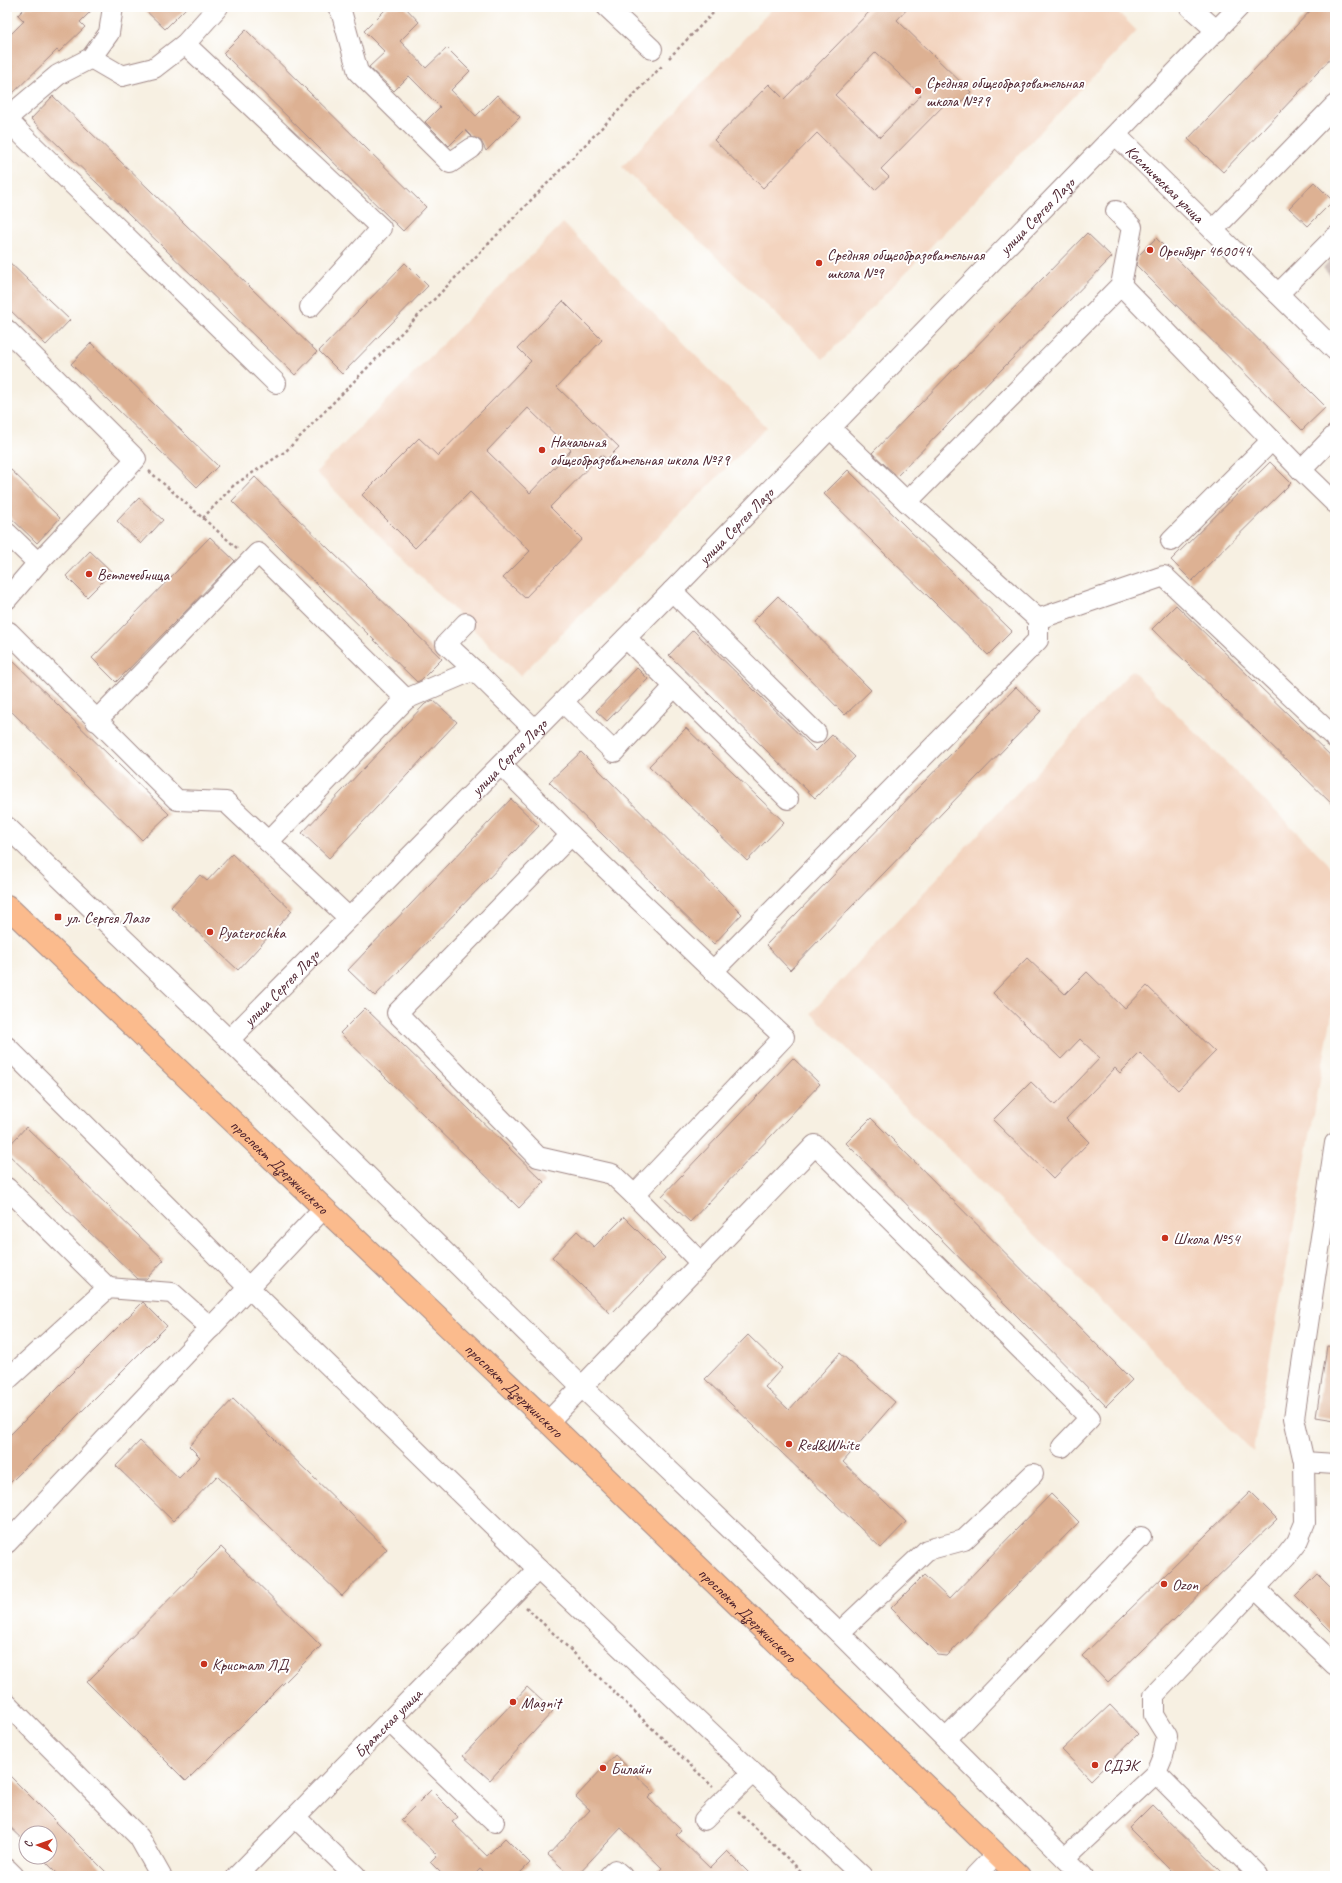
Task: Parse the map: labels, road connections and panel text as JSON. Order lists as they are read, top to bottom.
{
  "streets": {
    "main road": ["проспект Дзержинского"],
    "street": ["Космическая улица", "улица Сергея Лазо", "Братская улица"]
  },
  "crossings": [
    ["Космическая улица", "улица Сергея Лазо"]
  ],
  "places": {
    "other": [
      "Средняя общеобразовательная школа №79",
      "Оренбург 460044",
      "Средняя общеобразовательная школа №9",
      "Начальная общеобразовательная школа №79",
      "Ветлечебница",
      "Pyaterochka",
      "Школа №54",
      "Red&White",
      "Ozon",
      "Кристалл ЛД",
      "Magnit",
      "СДЭК",
      "Билайн"
    ],
    "transit": ["ул. Сергея Лазо"]
  },
  "north": "left"
}
